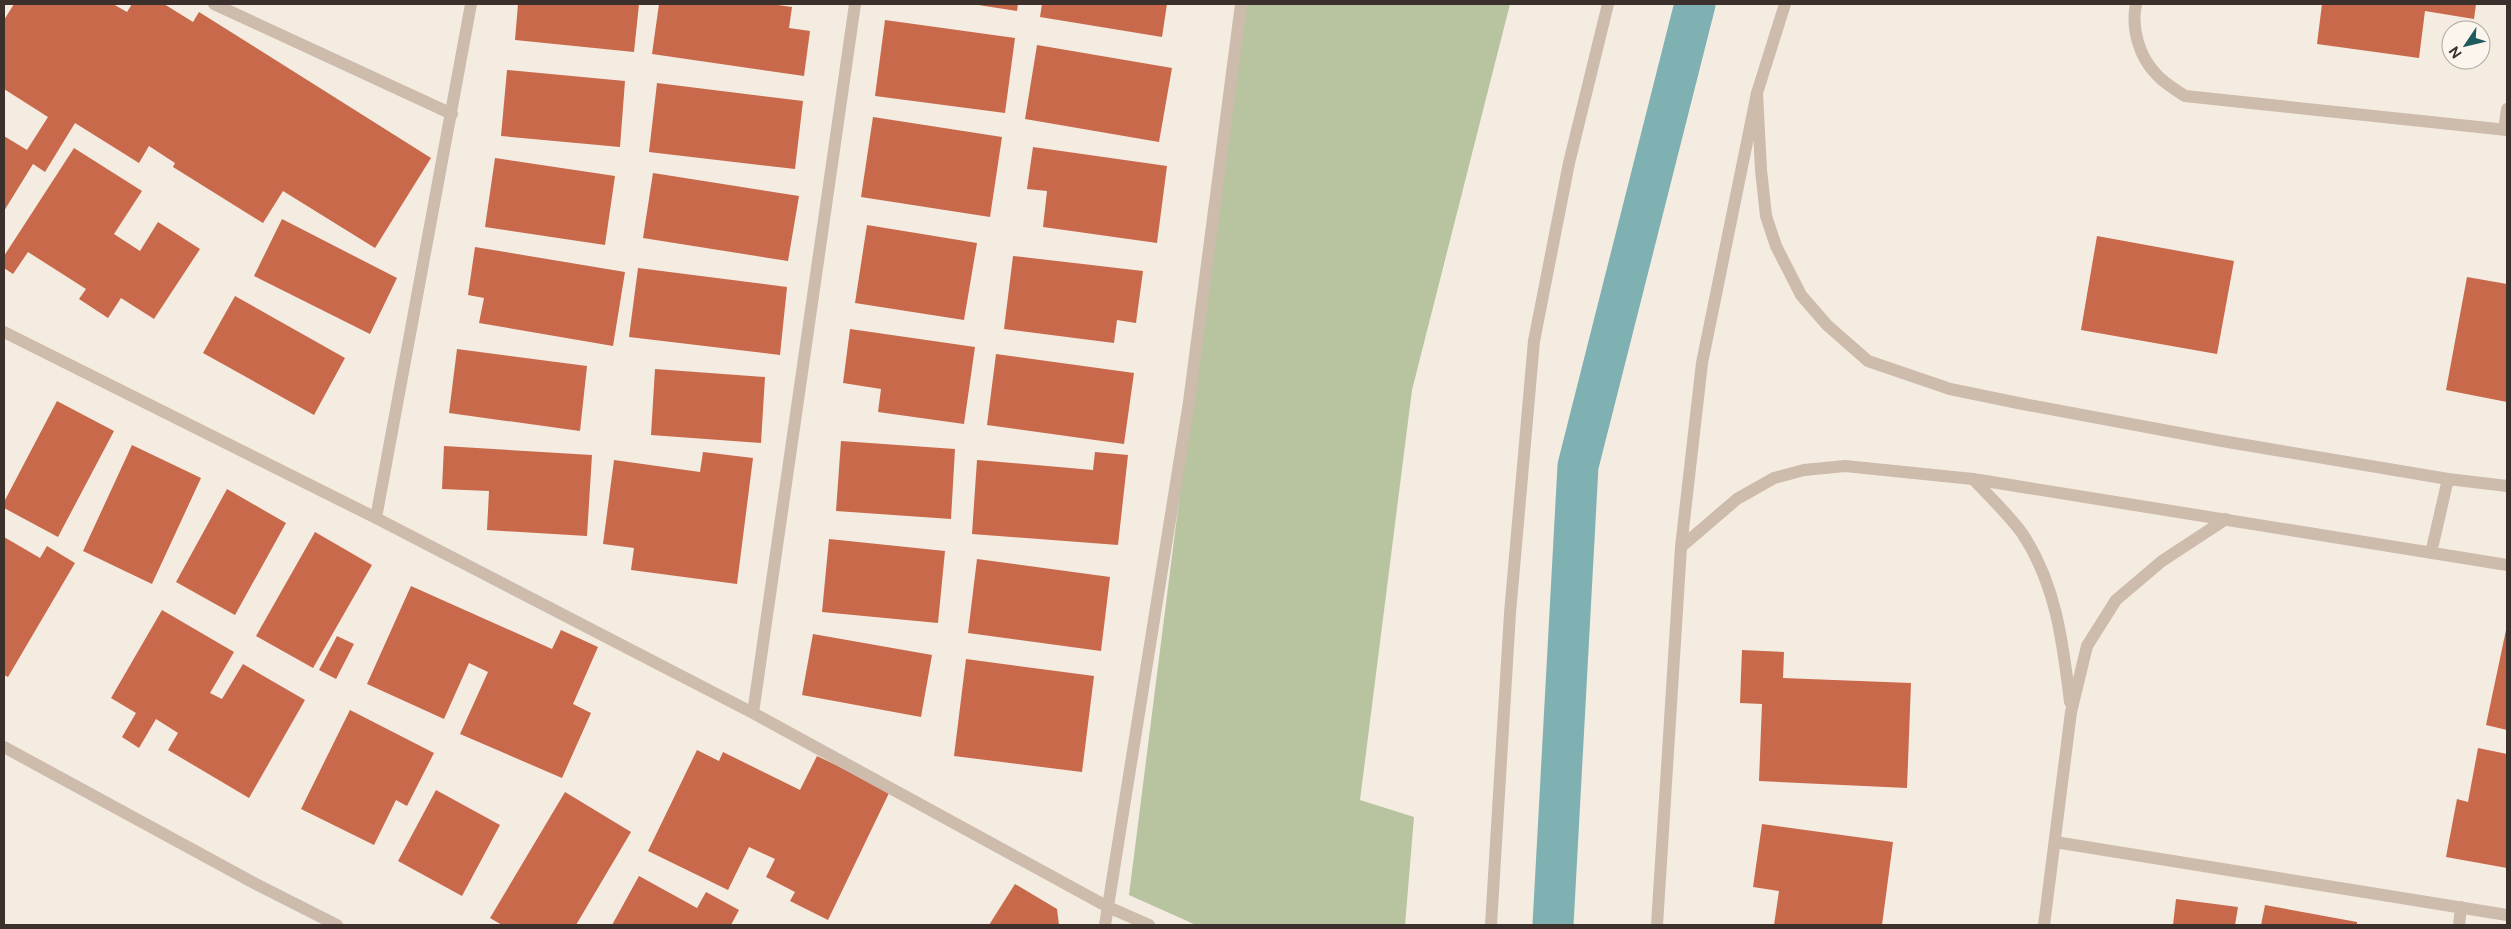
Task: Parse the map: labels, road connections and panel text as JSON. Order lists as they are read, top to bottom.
{
  "north": "bottom left"
}
